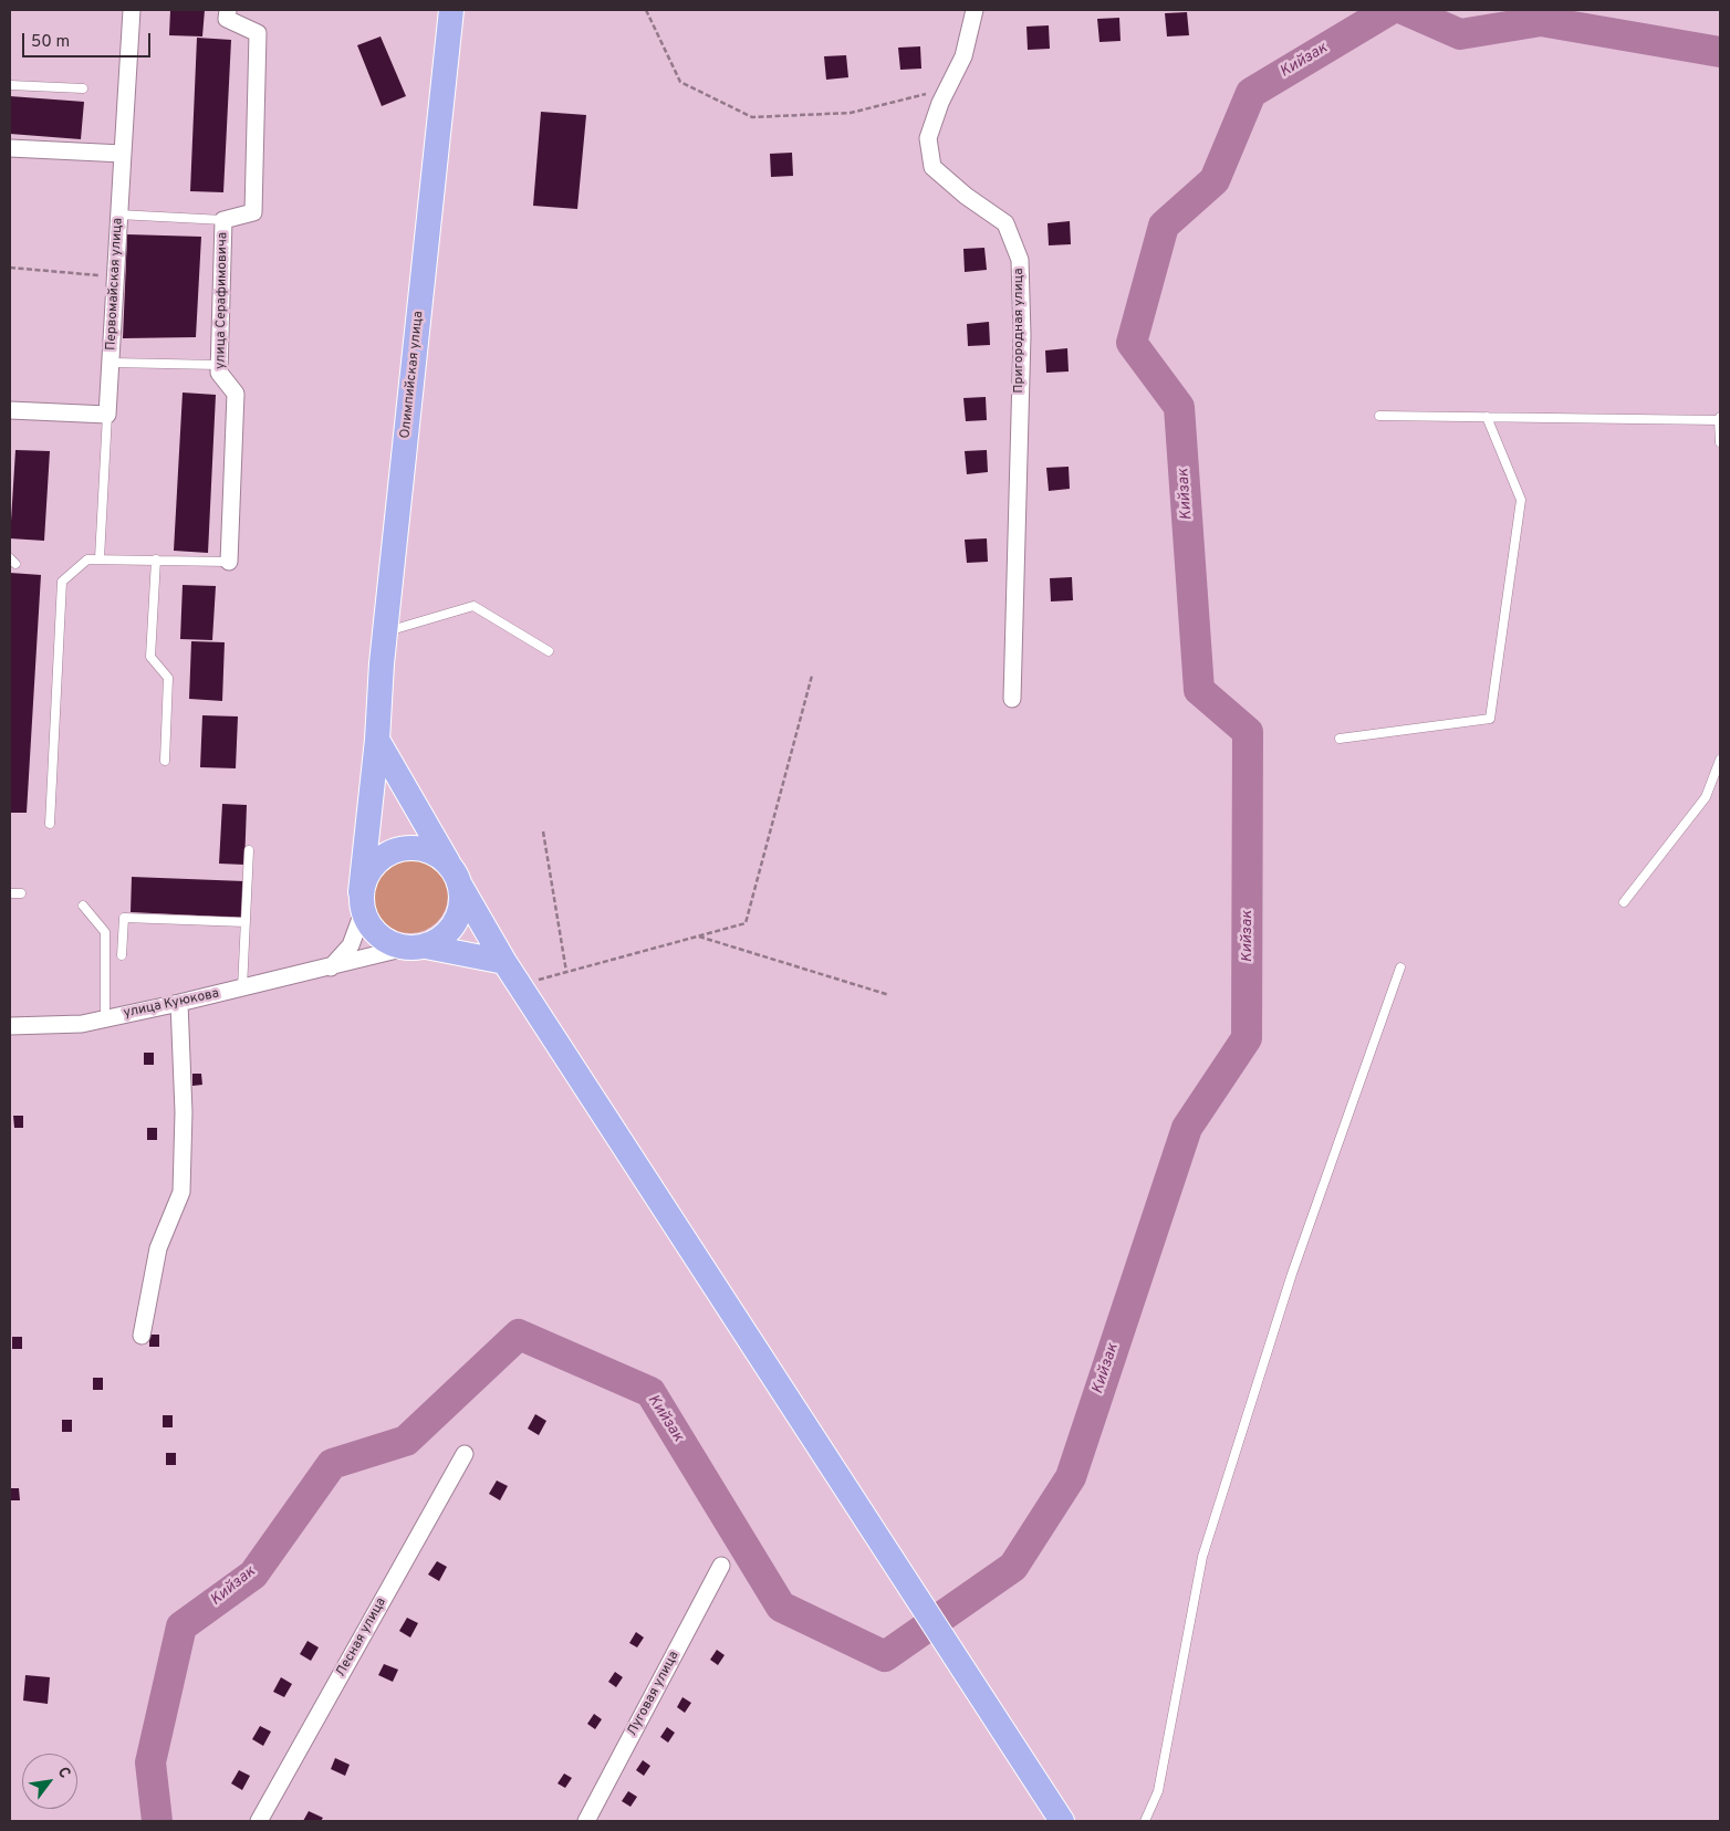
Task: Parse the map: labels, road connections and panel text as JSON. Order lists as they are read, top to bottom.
{
  "streets": {
    "main road": ["Олимпийская улица"],
    "street": [
      "Первомайская улица",
      "улица Серафимовича",
      "Пригородная улица",
      "улица Куюкова",
      "Лесная улица",
      "Луговая улица"
    ]
  },
  "crossings": [
    ["Олимпийская улица", "улица Куюкова"]
  ],
  "water": ["Кийзак"],
  "scale_bar": "50 m",
  "north": "top right"
}
